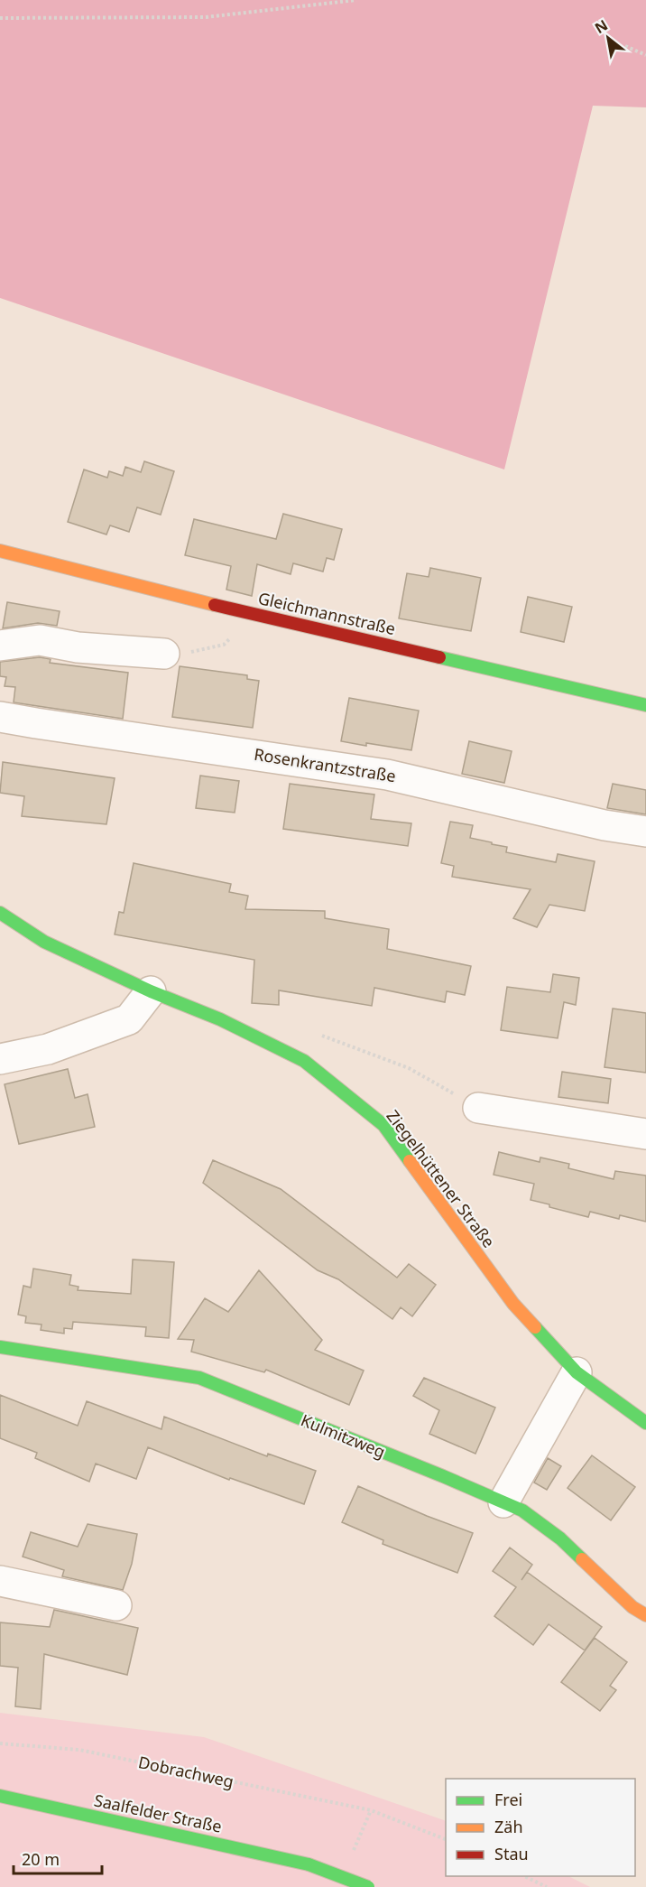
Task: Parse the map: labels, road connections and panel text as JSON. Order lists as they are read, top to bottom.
{
  "streets": {
    "street": [
      "Gleichmannstraße",
      "Rosenkrantzstraße",
      "Ziegelhüttener Straße",
      "Kulmitzweg",
      "Saalfelder Straße"
    ],
    "path": ["Dobrachweg"]
  },
  "legend": ["Frei", "Zäh", "Stau"],
  "scale_bar": "20 m",
  "north": "top left"
}
